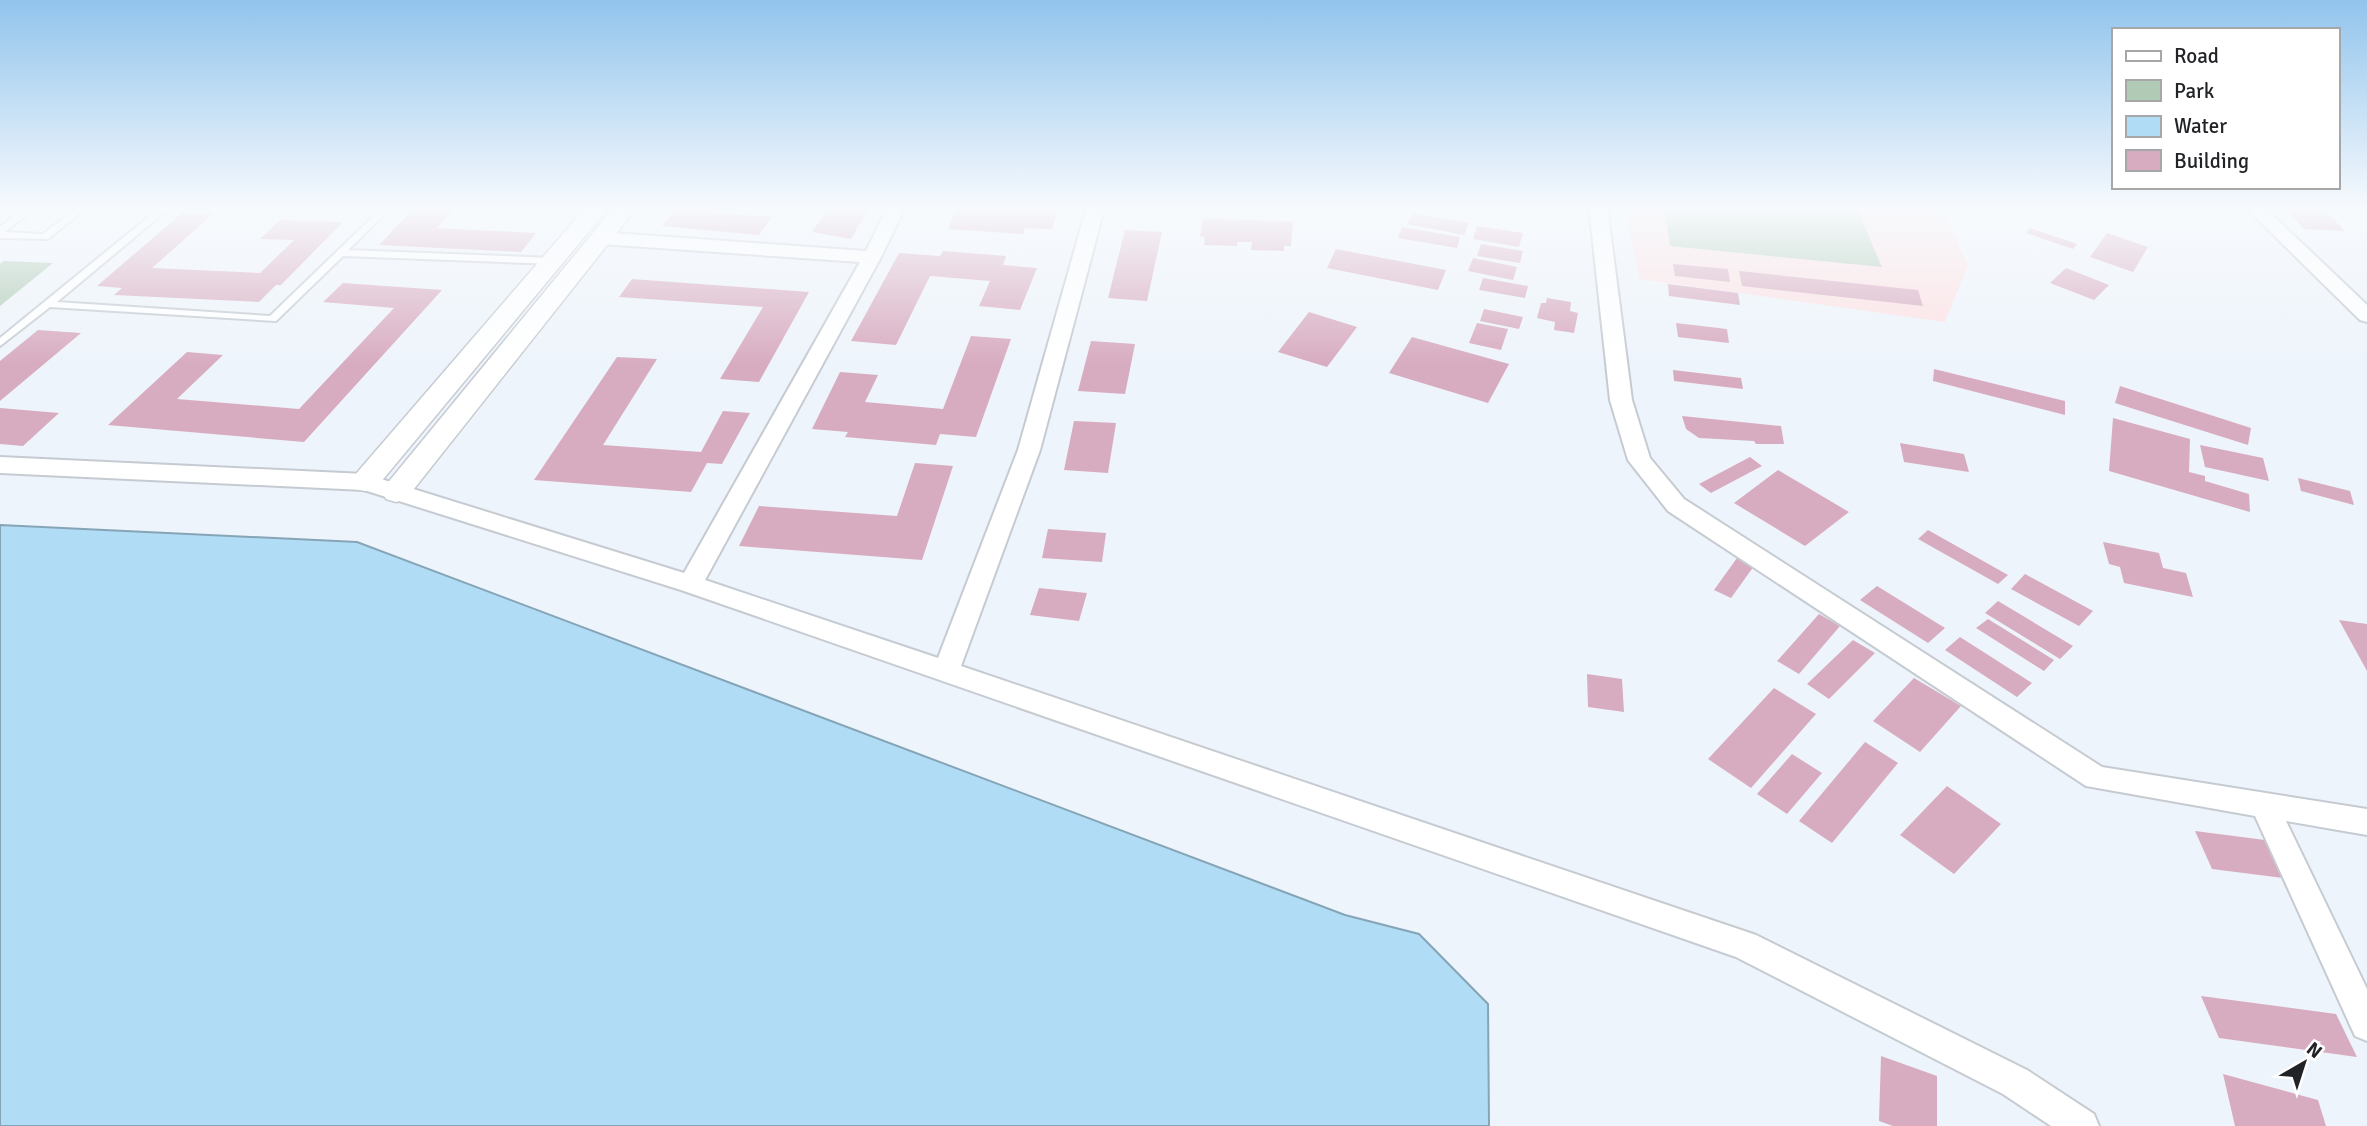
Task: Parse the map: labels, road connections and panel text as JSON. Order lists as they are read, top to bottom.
{
  "legend": [
    "Road",
    "Park",
    "Water",
    "Building"
  ],
  "north": "top right"
}
